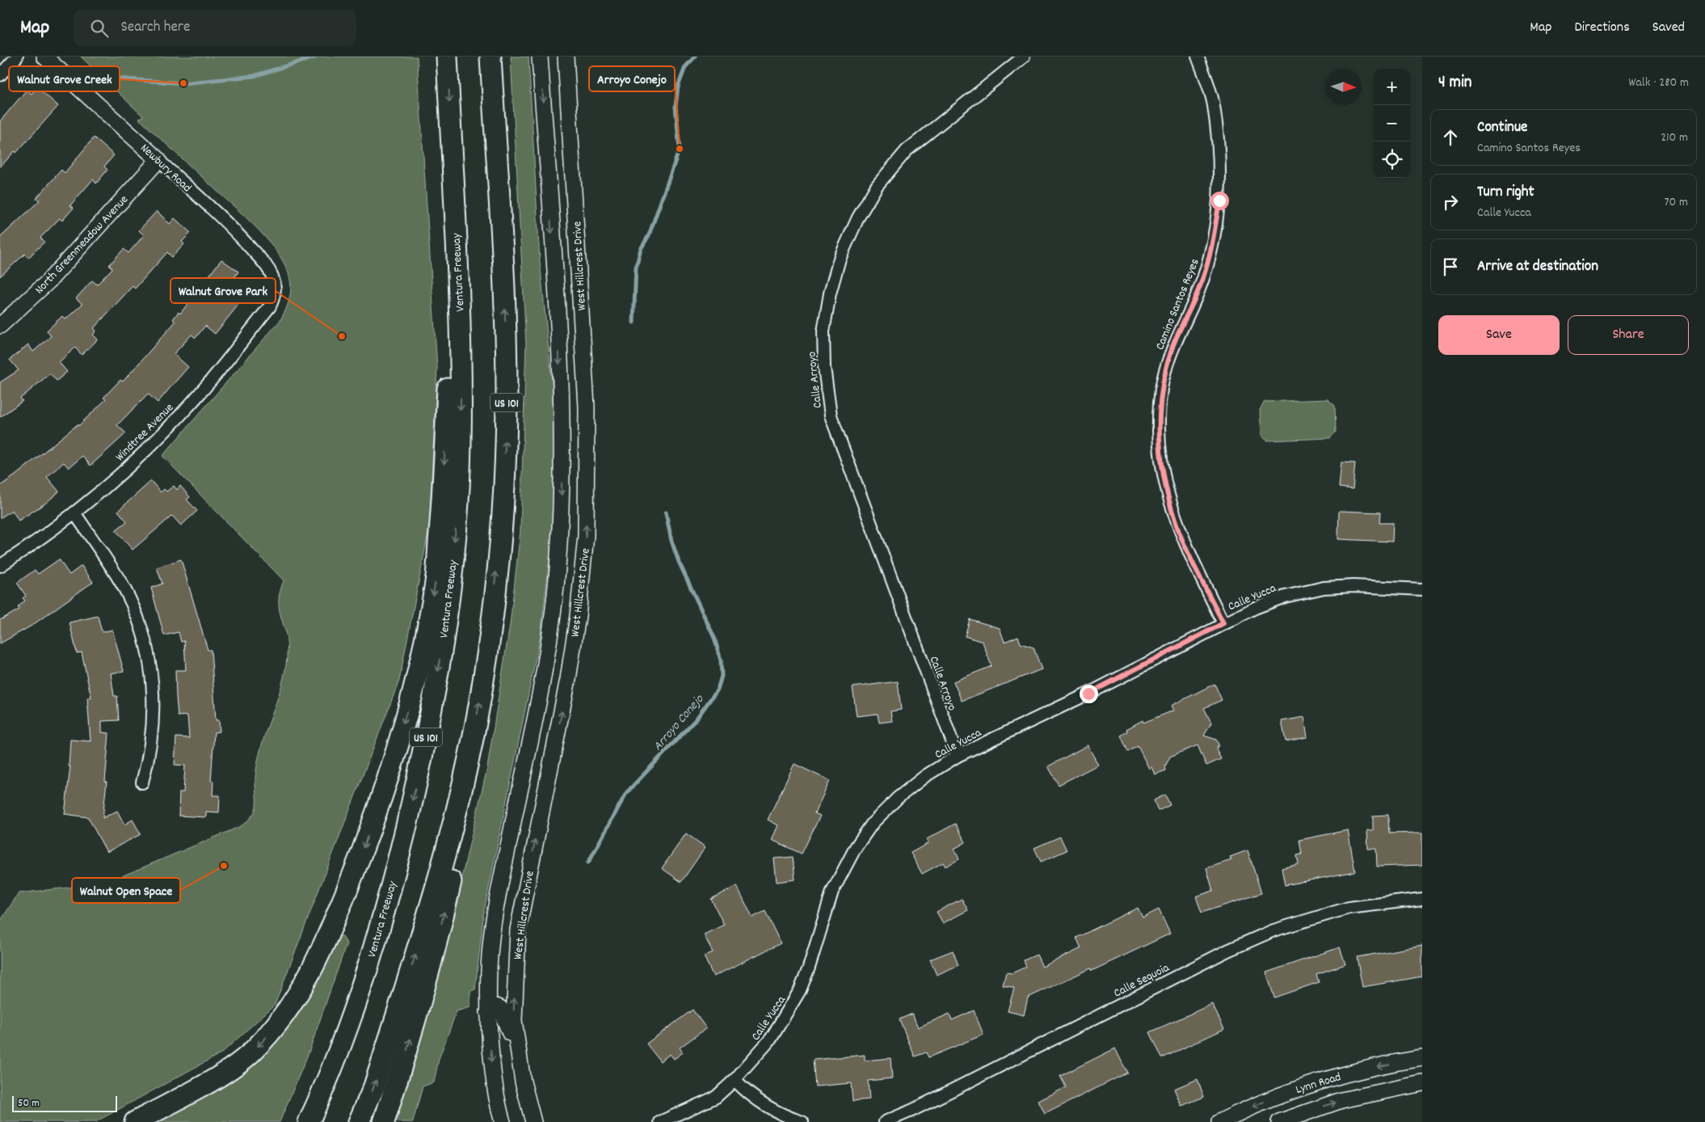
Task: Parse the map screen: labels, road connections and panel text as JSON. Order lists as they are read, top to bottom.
{
  "streets": {
    "highway": ["Ventura Freeway", "US 101"],
    "main road": [
      "Newbury Road",
      "North Greenmeadow Avenue",
      "West Hillcrest Drive",
      "Lynn Road"
    ],
    "street": [
      "Camino Santos Reyes",
      "Calle Arroyo",
      "Windtree Avenue",
      "Calle Yucca",
      "Calle Sequoia"
    ]
  },
  "crossings": [
    ["Newbury Road", "North Greenmeadow Avenue"],
    ["Newbury Road", "Windtree Avenue"],
    ["Camino Santos Reyes", "Calle Yucca"],
    ["Calle Arroyo", "Calle Yucca"]
  ],
  "water": ["Arroyo Conejo"],
  "places": [
    "Walnut Grove Creek",
    "Arroyo Conejo",
    "Walnut Grove Park",
    "Walnut Open Space"
  ],
  "scale_bar": "50 m",
  "north": "right",
  "page": {
    "header": "Map",
    "search": "Search here",
    "nav": ["Map", "Directions", "Saved"],
    "heading": ["4 min", "Walk · 280 m"],
    "map_buttons": ["+", "−"],
    "list": [
      ["Continue", "Camino Santos Reyes", "210 m"],
      ["Turn right", "Calle Yucca", "70 m"],
      "Arrive at destination"
    ],
    "buttons": ["Save", "Share"],
    "scale": "50 m"
  }
}
